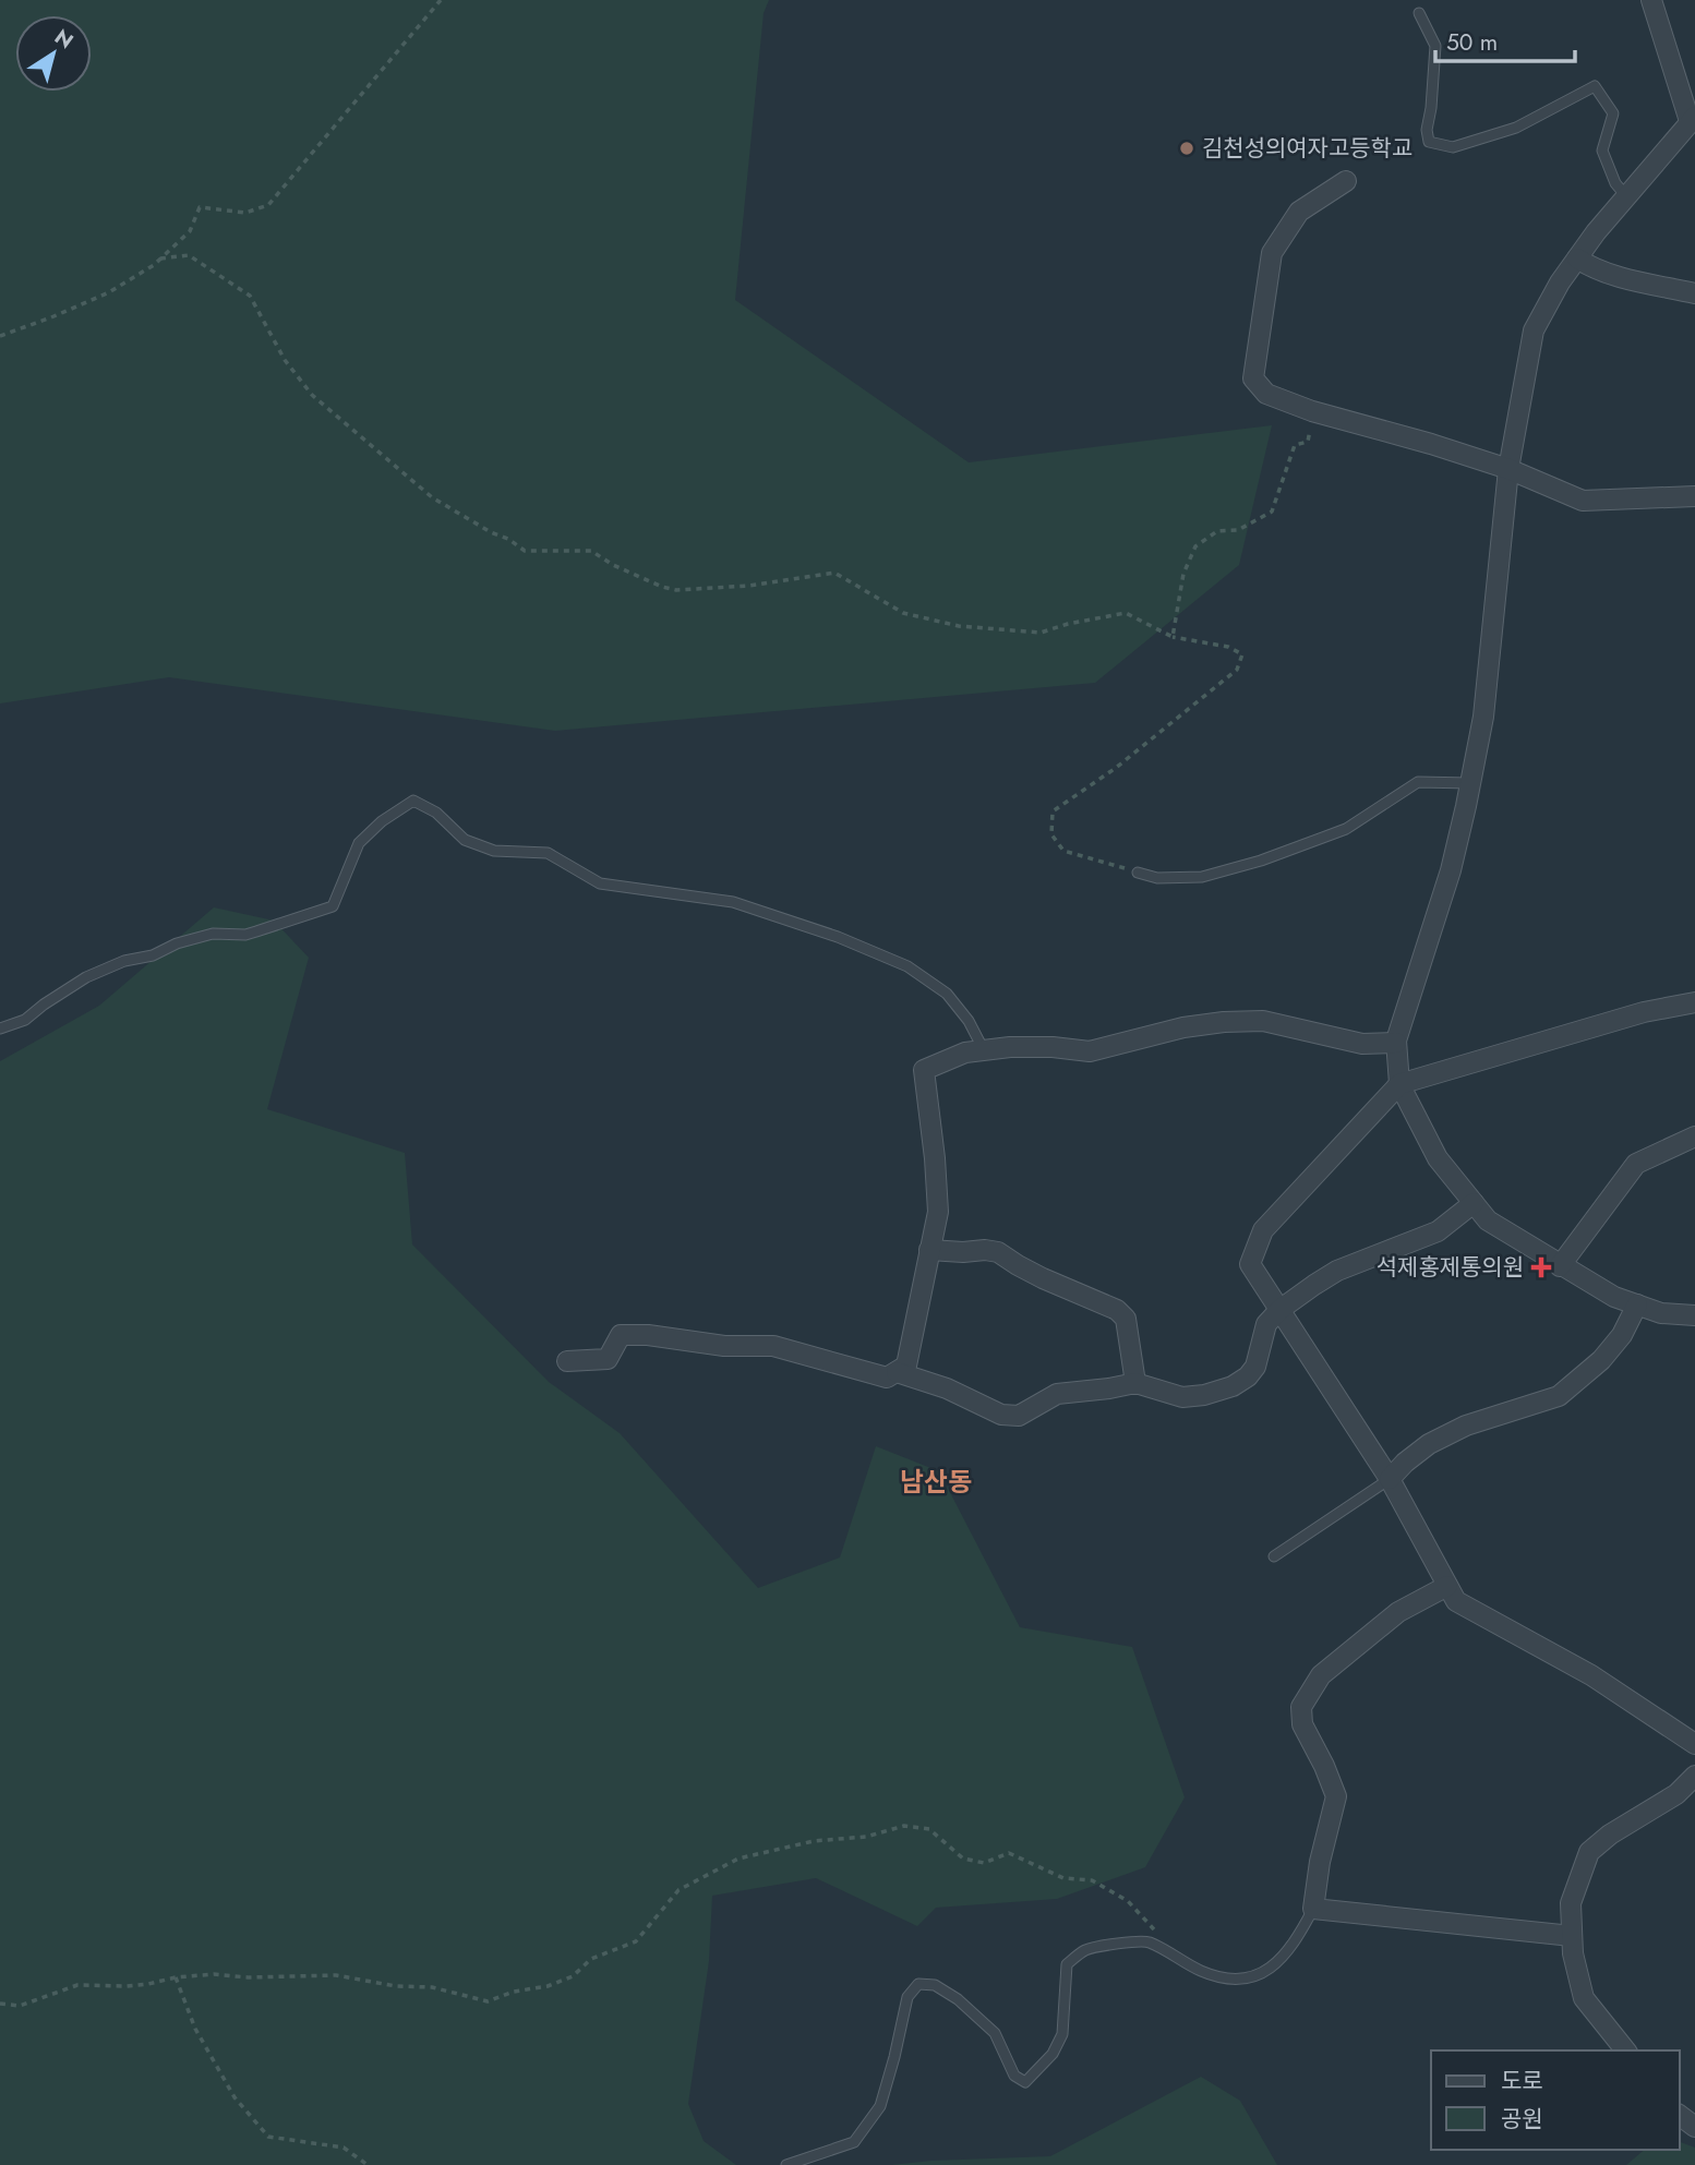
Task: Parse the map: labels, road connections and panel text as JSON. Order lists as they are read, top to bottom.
{
  "districts": ["남산동"],
  "places": {
    "other": ["김천성의여자고등학교"],
    "health": ["석제홍제통의원"]
  },
  "legend": ["도로", "공원"],
  "scale_bar": "50 m",
  "north": "top right"
}
